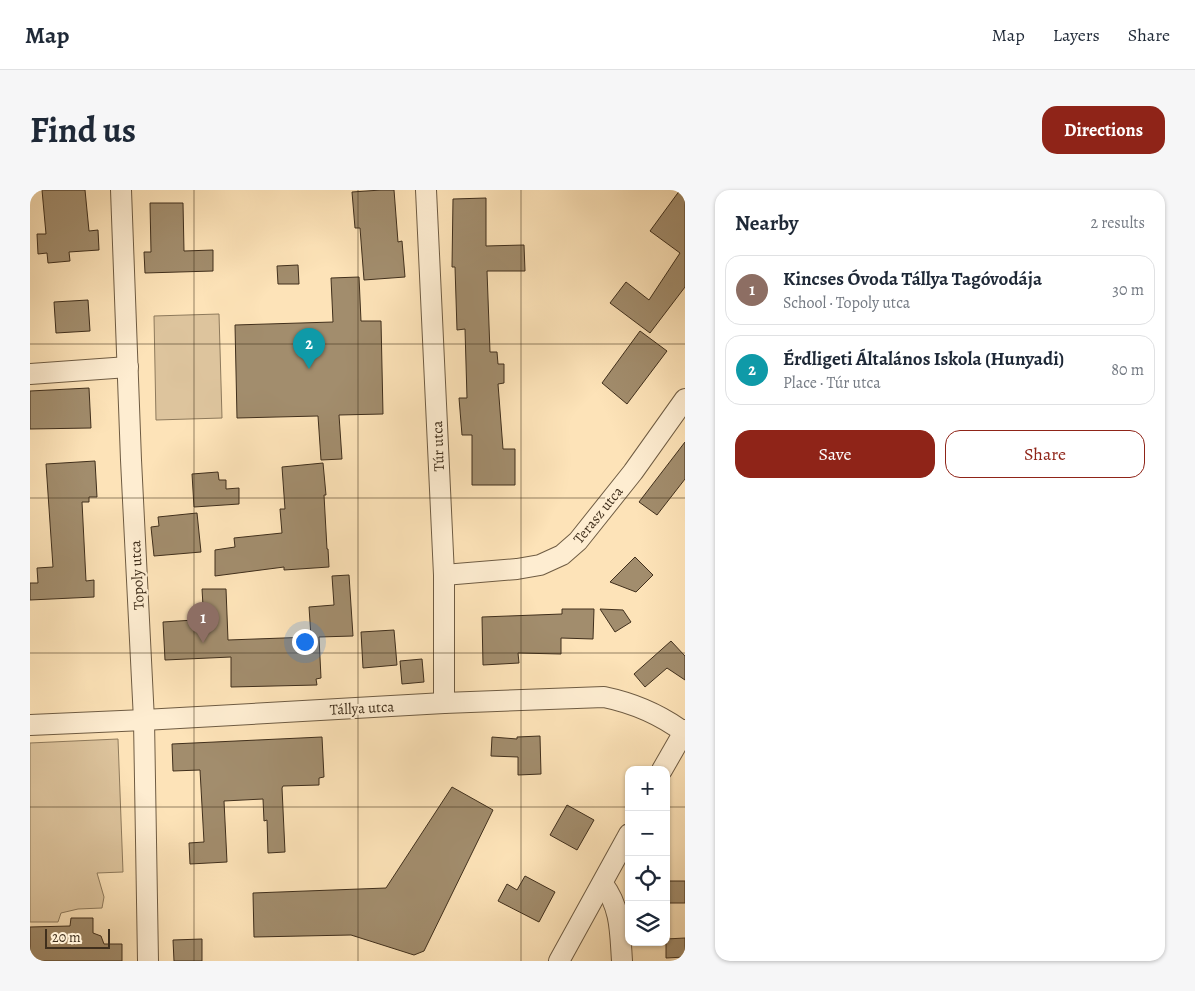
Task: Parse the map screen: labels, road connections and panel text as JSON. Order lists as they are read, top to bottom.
{
  "streets": {
    "street": [
      "Túr utca",
      "Terasz utca",
      "Topoly utca",
      "Tállya utca"
    ]
  },
  "crossings": [
    ["Túr utca", "Terasz utca"],
    ["Túr utca", "Tállya utca"],
    ["Topoly utca", "Tállya utca"]
  ],
  "scale_bar": "20 m",
  "page": {
    "header": "Map",
    "nav": ["Map", "Layers", "Share"],
    "title": "Find us",
    "buttons": [
      "Directions",
      ["Save", "Share"]
    ],
    "heading": ["Nearby", "2 results"],
    "list": [
      {
        "mark": "1",
        "name": "Kincses Óvoda Tállya Tagóvodája",
        "note": "School · Topoly utca",
        "value": "30 m"
      },
      {
        "mark": "2",
        "name": "Érdligeti Általános Iskola (Hunyadi)",
        "note": "Place · Túr utca",
        "value": "80 m"
      }
    ],
    "pins": ["2", "1"],
    "map_buttons": ["+", "−"],
    "scale": "20 m"
  }
}
